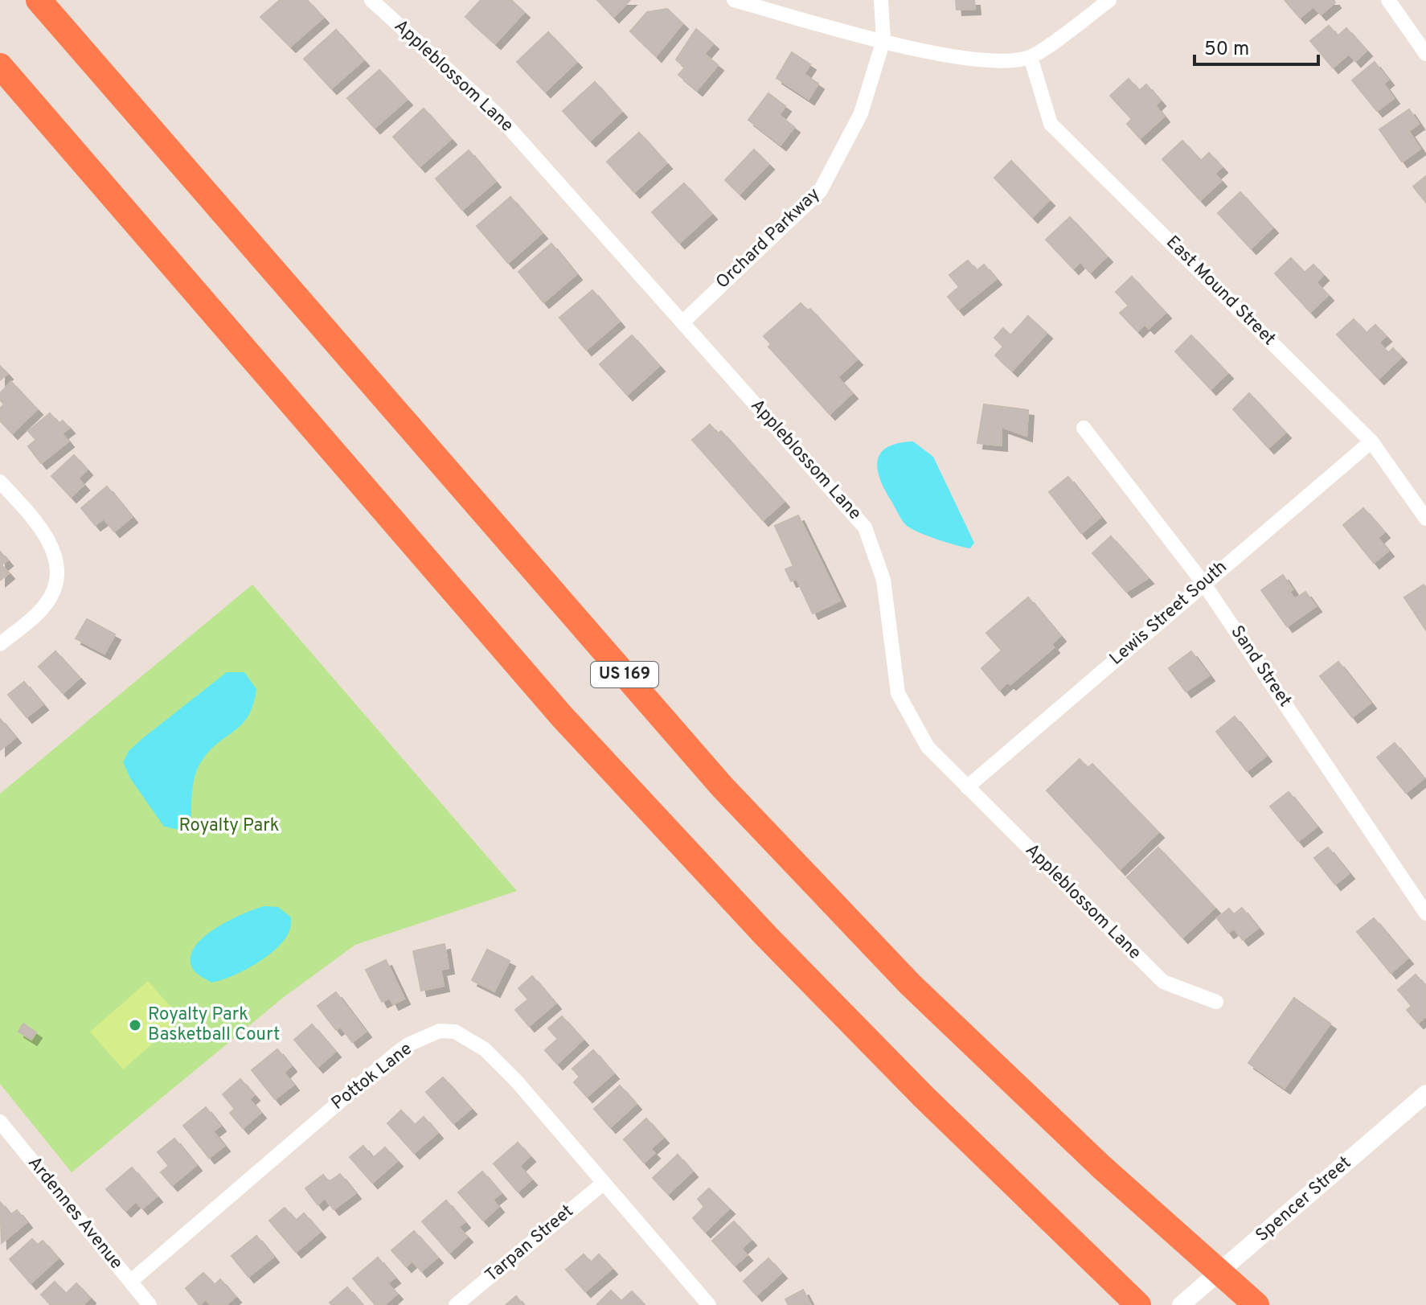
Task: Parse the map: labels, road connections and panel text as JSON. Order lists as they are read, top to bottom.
{
  "streets": {
    "highway": ["US 169"],
    "street": [
      "Appleblossom Lane",
      "Orchard Parkway",
      "East Mound Street",
      "Lewis Street South",
      "Sand Street",
      "Pottok Lane",
      "Spencer Street",
      "Ardennes Avenue",
      "Tarpan Street"
    ]
  },
  "crossings": [
    ["Appleblossom Lane", "Orchard Parkway"],
    ["Appleblossom Lane", "Lewis Street South"],
    ["East Mound Street", "Lewis Street South"],
    ["Lewis Street South", "Sand Street"],
    ["Pottok Lane", "Ardennes Avenue"],
    ["Pottok Lane", "Tarpan Street"]
  ],
  "parks": ["Royalty Park"],
  "places": ["Royalty Park Basketball Court"],
  "scale_bar": "50 m"
}
